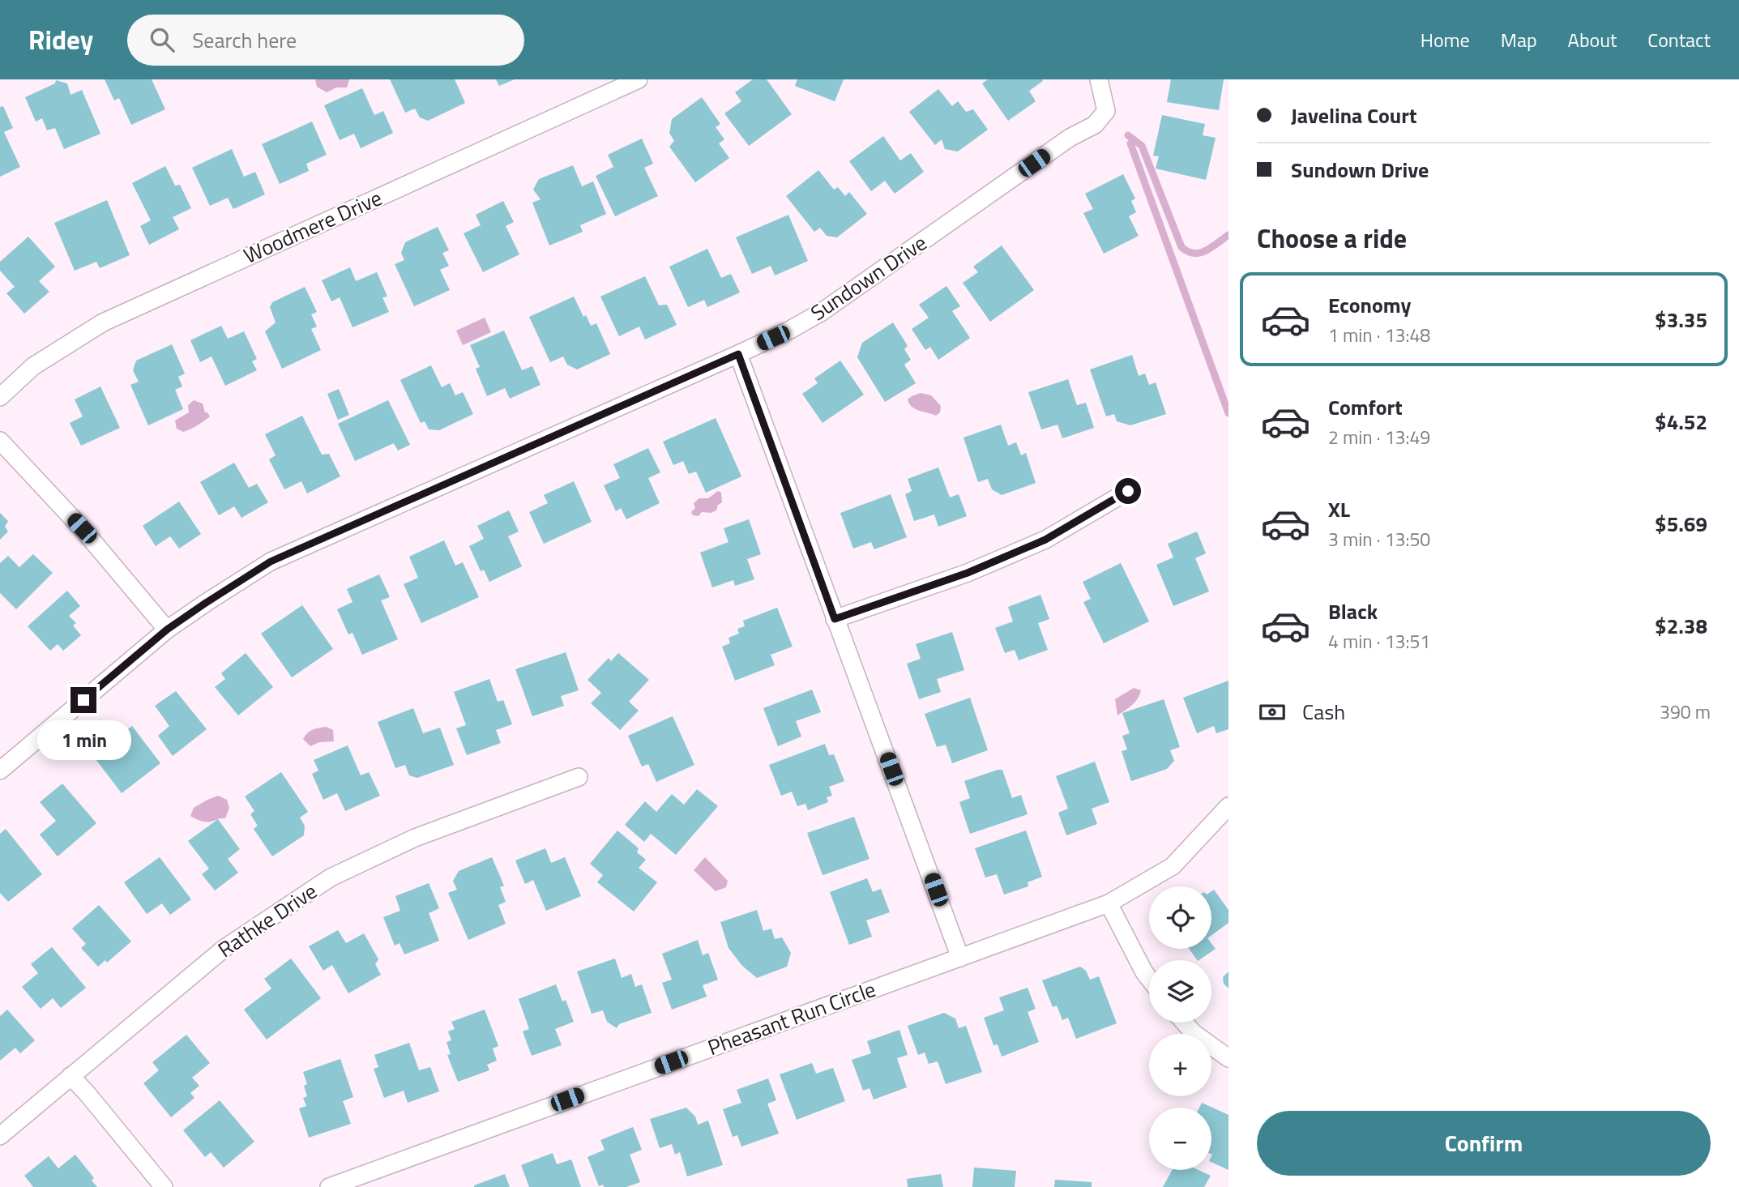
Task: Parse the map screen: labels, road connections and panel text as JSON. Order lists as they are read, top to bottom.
{
  "streets": {
    "street": [
      "Woodmere Drive",
      "Sundown Drive",
      "Rathke Drive",
      "Pheasant Run Circle"
    ]
  },
  "page": {
    "header": "Ridey",
    "search": "Search here",
    "nav": [
      "Home",
      "Map",
      "About",
      "Contact"
    ],
    "banner": ["Javelina Court", "Sundown Drive"],
    "heading": "Choose a ride",
    "list": [
      {
        "name": "Economy",
        "note": "1 min · 13:48",
        "value": "$3.35"
      },
      {
        "name": "Comfort",
        "note": "2 min · 13:49",
        "value": "$4.52"
      },
      {
        "name": "XL",
        "note": "3 min · 13:50",
        "value": "$5.69"
      },
      {
        "name": "Black",
        "note": "4 min · 13:51",
        "value": "$2.38"
      }
    ],
    "pay": ["Cash", "390 m"],
    "bubble": "1 min",
    "map_buttons": ["+", "−"],
    "buttons": "Confirm"
  }
}
